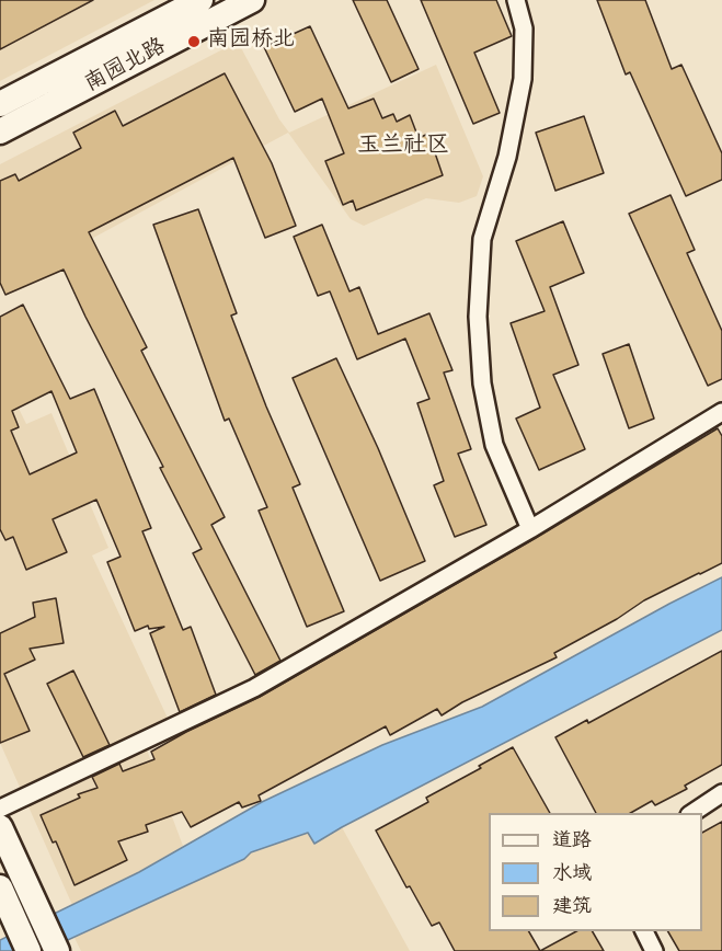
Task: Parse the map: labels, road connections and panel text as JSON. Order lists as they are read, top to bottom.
{
  "streets": {
    "main road": ["南园北路"]
  },
  "districts": ["玉兰社区"],
  "places": ["南园桥北"],
  "legend": ["道路", "水域", "建筑"]
}
